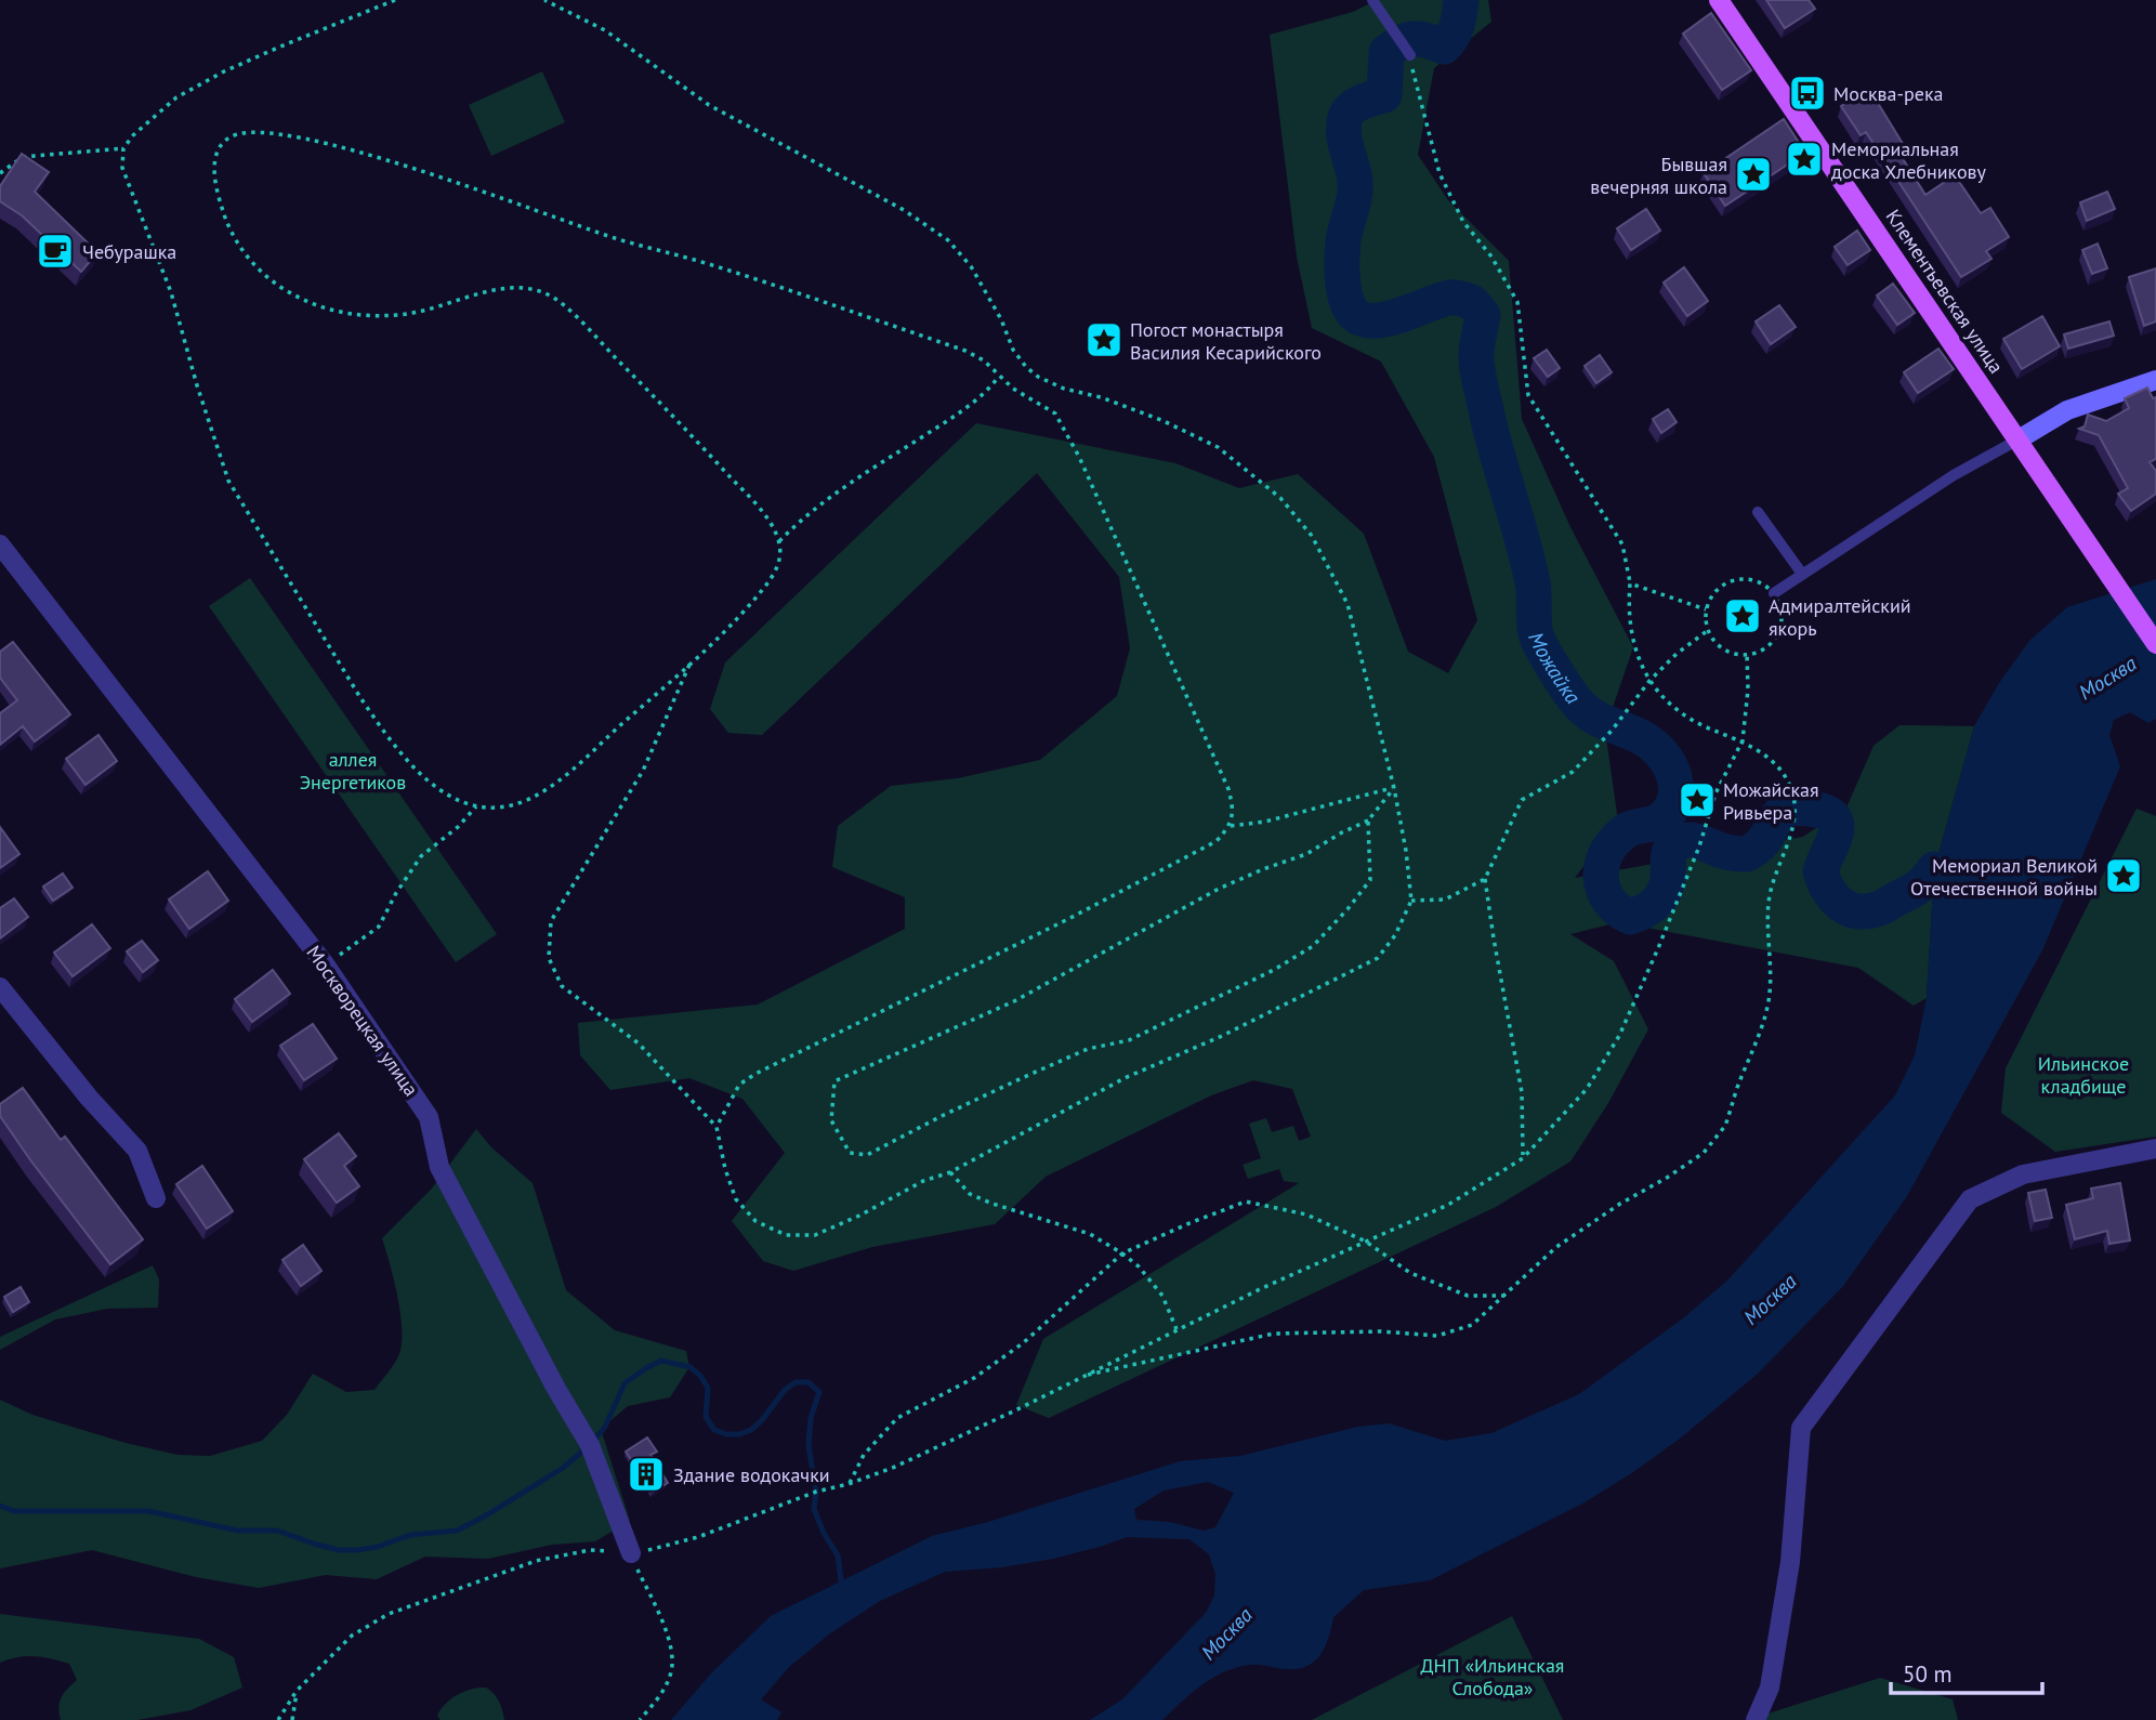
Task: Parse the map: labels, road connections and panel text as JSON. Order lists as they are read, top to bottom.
{
  "streets": {
    "main road": ["Клементьевская улица"],
    "street": ["Москворецкая улица"]
  },
  "water": ["Можайка", "Москва"],
  "parks": ["аллея Энергетиков", "Ильинское кладбище", "ДНП «Ильинская Слобода»"],
  "places": {
    "bus stop": ["Москва-река"],
    "place": [
      "Мемориальная доска Хлебникову",
      "Бывшая вечерняя школа",
      "Погост монастыря Василия Кесарийского",
      "Адмиралтейский якорь",
      "Можайская Ривьера",
      "Мемориал Великой Отечественной войны"
    ],
    "cafe": ["Чебурашка"],
    "building": ["Здание водокачки"]
  },
  "scale_bar": "50 m"
}
